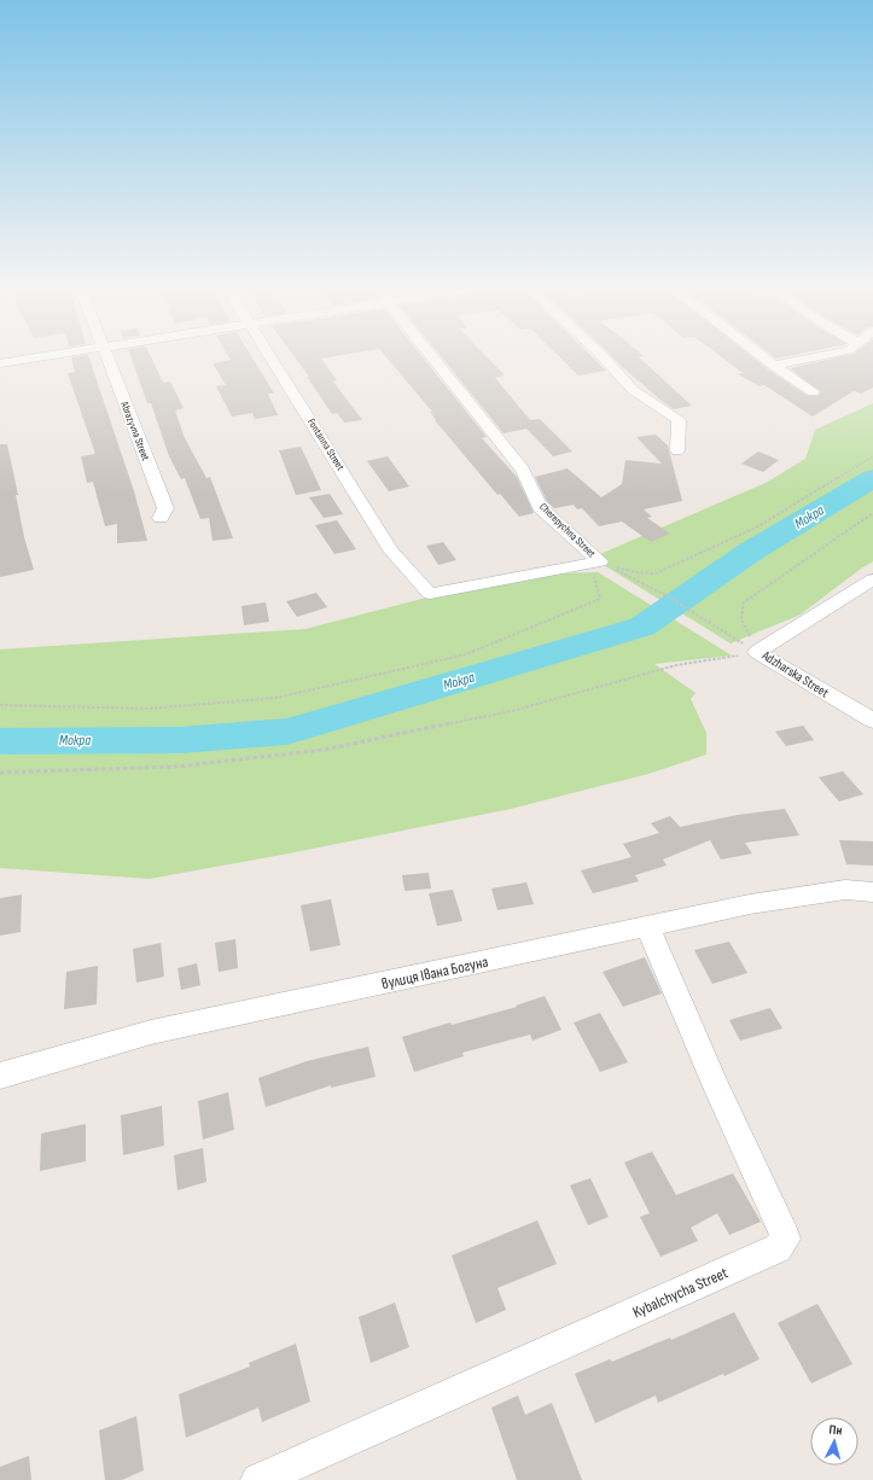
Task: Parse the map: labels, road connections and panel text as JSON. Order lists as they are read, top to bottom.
{
  "streets": {
    "street": [
      "Abrazyvna Street",
      "Fontanna Street",
      "Cherepychna Street",
      "Adzharska Street",
      "вулиця Івана Богуна",
      "Kybalchycha Street"
    ]
  },
  "crossings": [
    ["Fontanna Street", "Cherepychna Street"],
    ["вулиця Івана Богуна", "Kybalchycha Street"]
  ],
  "water": ["Мокра"],
  "north": "top"
}
